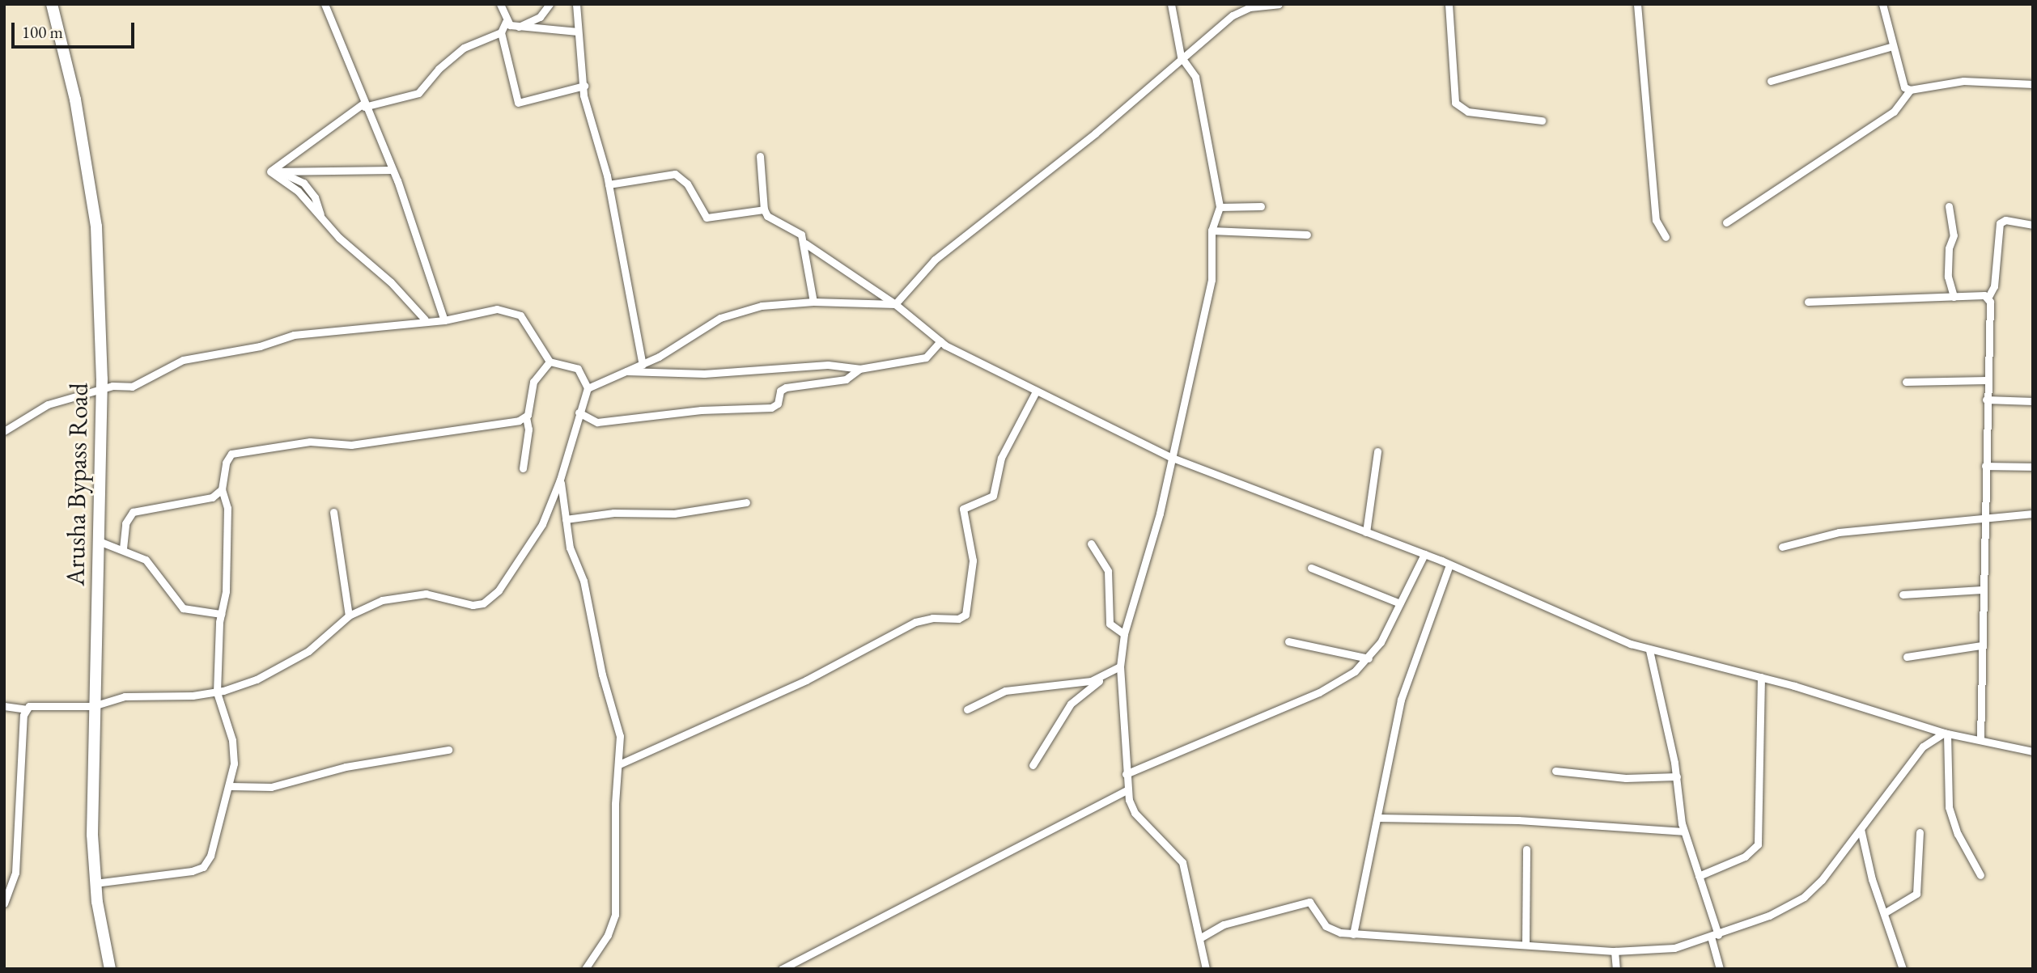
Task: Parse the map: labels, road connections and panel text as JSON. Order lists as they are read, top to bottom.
{
  "streets": {
    "main road": ["Arusha Bypass Road"]
  },
  "scale_bar": "100 m"
}
